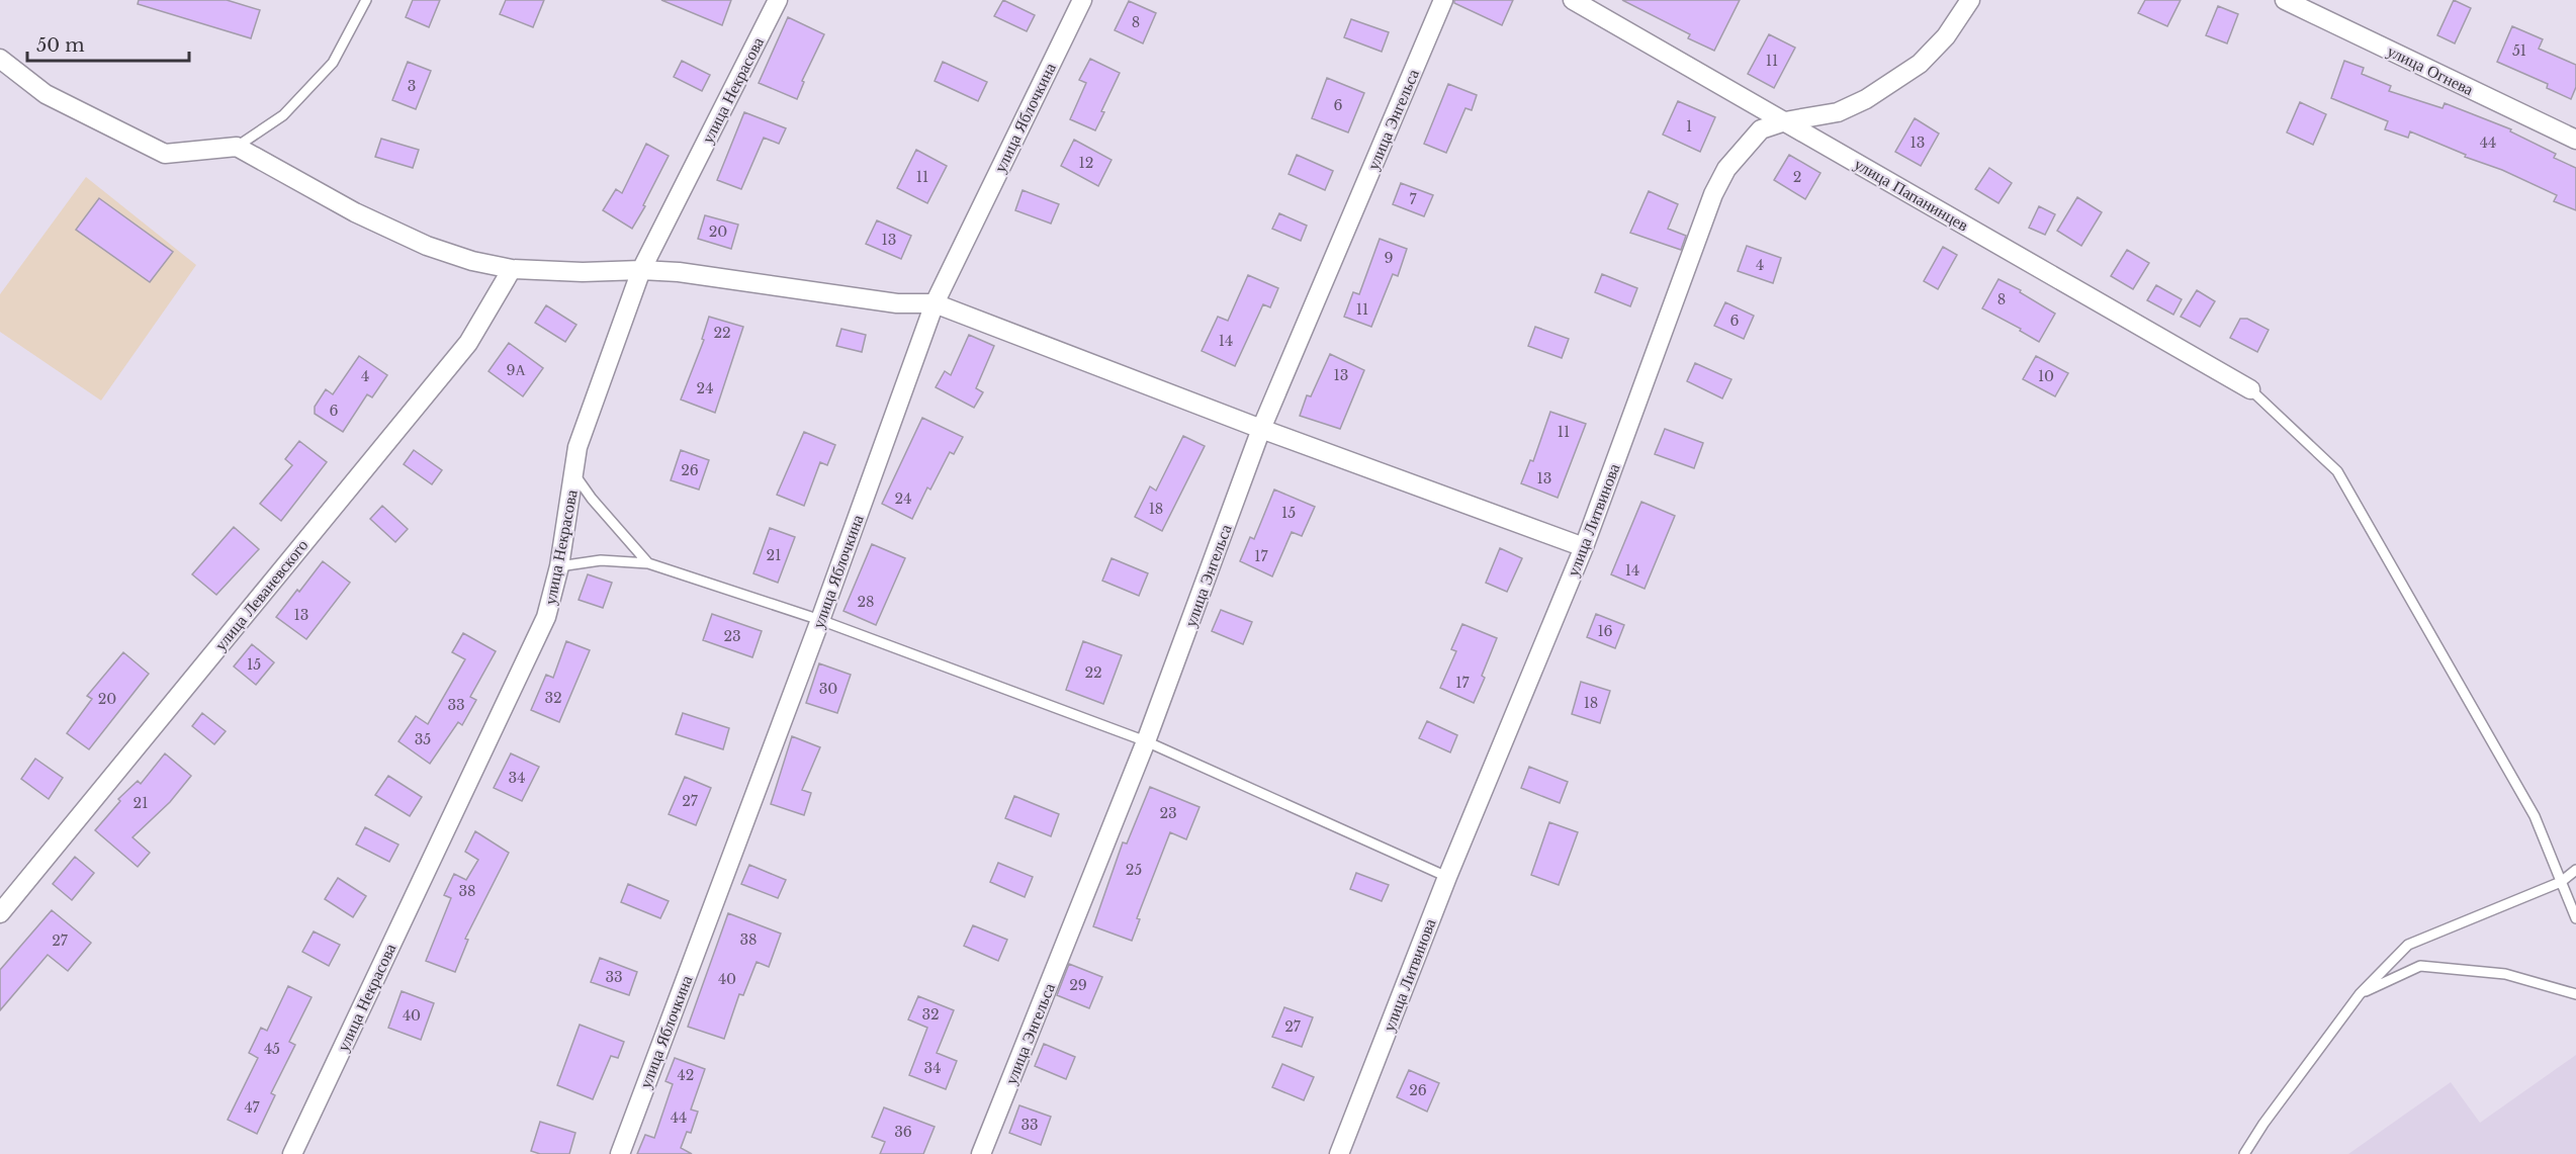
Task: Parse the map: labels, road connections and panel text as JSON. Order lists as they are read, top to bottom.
{
  "streets": {
    "street": [
      "улица Огнева",
      "улица Некрасова",
      "улица Яблочкина",
      "улица Энгельса",
      "улица Папанинцев",
      "улица Литвинова",
      "улица Леваневского"
    ]
  },
  "crossings": [
    ["улица Папанинцев", "улица Литвинова"]
  ],
  "house_numbers": [
    "8",
    "51",
    "11",
    "3",
    "6",
    "1",
    "13",
    "44",
    "12",
    "11",
    "2",
    "7",
    "20",
    "13",
    "9",
    "4",
    "8",
    "11",
    "6",
    "22",
    "14",
    "9А",
    "13",
    "4",
    "10",
    "24",
    "6",
    "11",
    "26",
    "13",
    "24",
    "18",
    "15",
    "21",
    "17",
    "14",
    "28",
    "13",
    "16",
    "23",
    "15",
    "22",
    "17",
    "30",
    "32",
    "20",
    "18",
    "33",
    "35",
    "34",
    "27",
    "21",
    "23",
    "25",
    "38",
    "38",
    "27",
    "33",
    "40",
    "29",
    "32",
    "40",
    "27",
    "45",
    "34",
    "42",
    "26",
    "47",
    "44",
    "33",
    "36"
  ],
  "scale_bar": "50 m"
}
